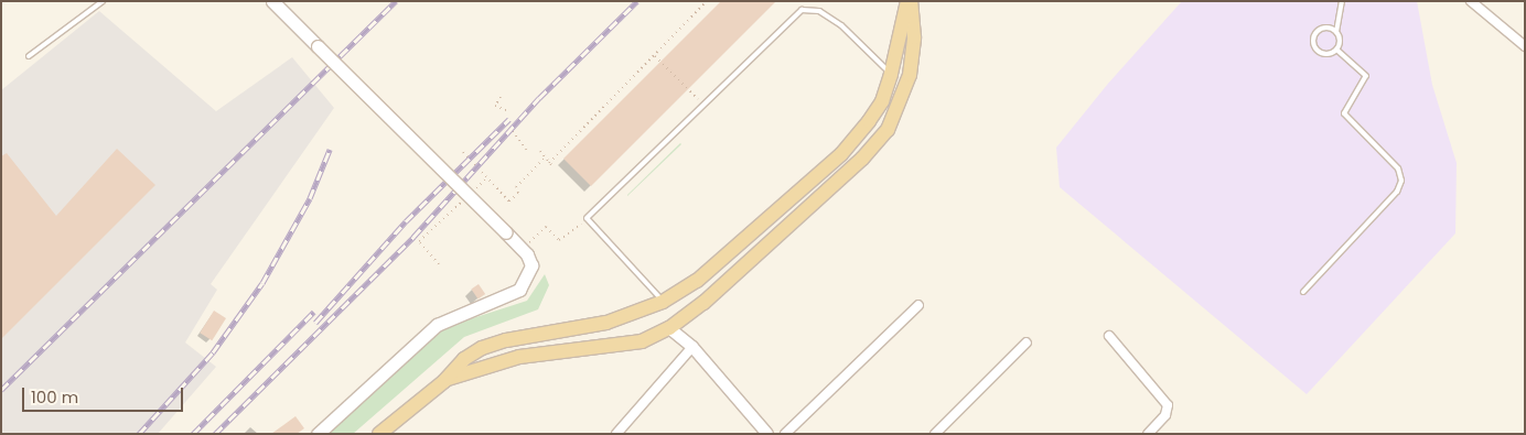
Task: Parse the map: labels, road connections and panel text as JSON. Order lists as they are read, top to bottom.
{
  "scale_bar": "100 m"
}
